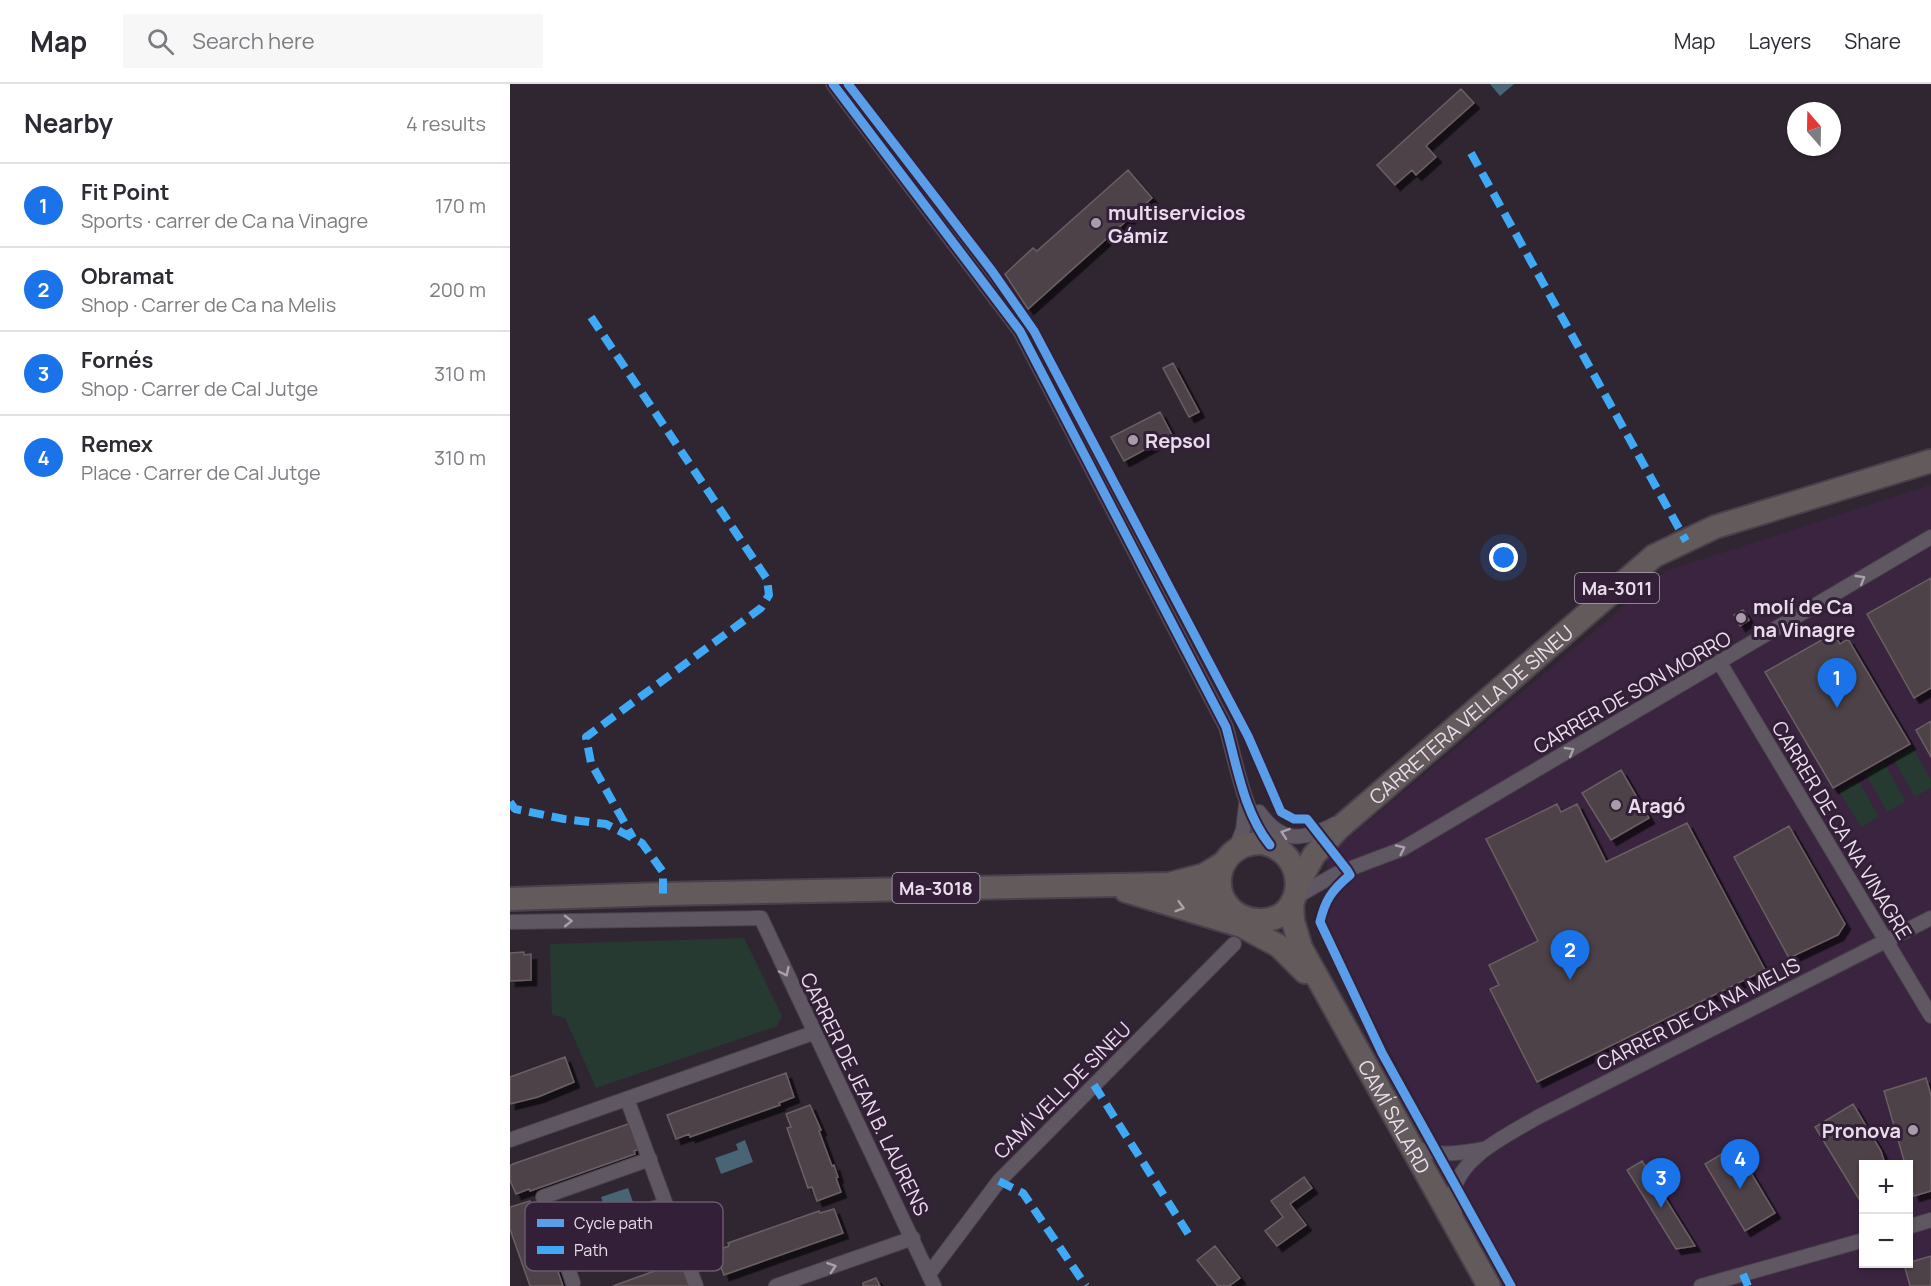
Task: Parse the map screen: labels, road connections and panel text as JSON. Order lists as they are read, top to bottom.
{
  "streets": {
    "main road": [
      "Ma-3011",
      "CARRETERA VELLA DE SINEU",
      "Ma-3018",
      "CAMÍ SALARD"
    ],
    "street": [
      "CARRER DE SON MORRO",
      "CARRER DE CA NA VINAGRE",
      "CARRER DE CA NA MELIS",
      "CAMÍ VELL DE SINEU",
      "CARRER DE JEAN B. LAURENS"
    ]
  },
  "crossings": [
    ["CARRER DE SON MORRO", "CARRETERA VELLA DE SINEU"],
    ["CARRER DE SON MORRO", "CARRER DE CA NA VINAGRE"],
    ["CARRER DE SON MORRO", "Ma-3018"],
    ["CARRER DE SON MORRO", "CAMÍ SALARD"],
    ["CARRETERA VELLA DE SINEU", "Ma-3018"],
    ["CARRETERA VELLA DE SINEU", "CAMÍ SALARD"],
    ["CARRER DE CA NA VINAGRE", "CARRER DE CA NA MELIS"],
    ["Ma-3018", "CAMÍ SALARD"],
    ["CARRER DE CA NA MELIS", "CAMÍ SALARD"],
    ["CAMÍ VELL DE SINEU", "CARRER DE JEAN B. LAURENS"]
  ],
  "one_way": ["CARRER DE SON MORRO", "CARRER DE JEAN B. LAURENS"],
  "places": [
    "multiservicios Gámiz",
    "Repsol",
    "molí de Ca na Vinagre",
    "Aragó",
    "Pronova"
  ],
  "legend": ["Cycle path", "Path"],
  "north": "top",
  "page": {
    "header": "Map",
    "search": "Search here",
    "nav": ["Map", "Layers", "Share"],
    "heading": ["Nearby", "4 results"],
    "list": [
      {
        "mark": "1",
        "name": "Fit Point",
        "note": "Sports · carrer de Ca na Vinagre",
        "value": "170 m"
      },
      {
        "mark": "2",
        "name": "Obramat",
        "note": "Shop · Carrer de Ca na Melis",
        "value": "200 m"
      },
      {
        "mark": "3",
        "name": "Fornés",
        "note": "Shop · Carrer de Cal Jutge",
        "value": "310 m"
      },
      {
        "mark": "4",
        "name": "Remex",
        "note": "Place · Carrer de Cal Jutge",
        "value": "310 m"
      }
    ],
    "pins": [
      "1",
      "2",
      "4",
      "3"
    ],
    "map_buttons": ["+", "−"]
  }
}
